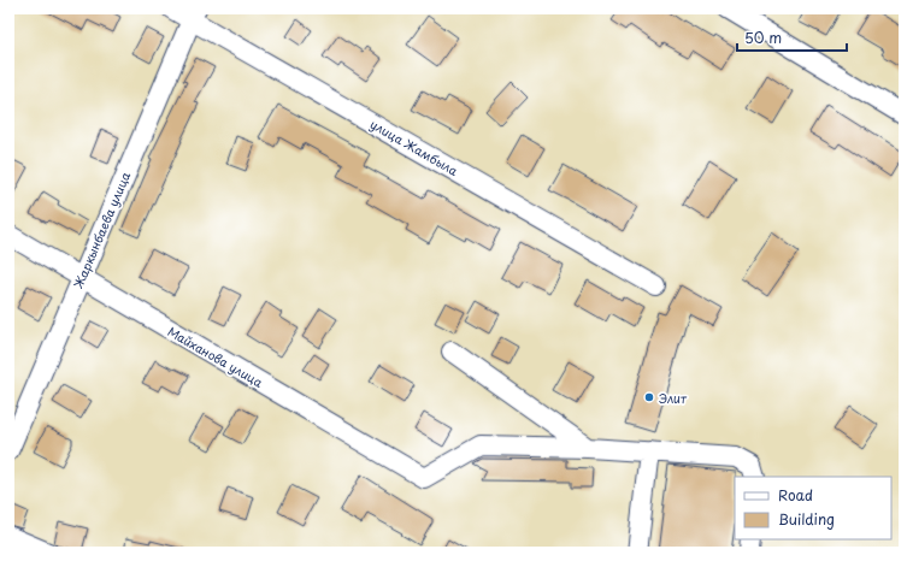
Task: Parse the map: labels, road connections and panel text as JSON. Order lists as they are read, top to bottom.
{
  "streets": {
    "street": ["улица Жамбыла", "Жаркынбаева улица", "Майханова улица"]
  },
  "crossings": [
    ["улица Жамбыла", "Жаркынбаева улица"],
    ["Жаркынбаева улица", "Майханова улица"]
  ],
  "places": ["Элит"],
  "legend": ["Road", "Building"],
  "scale_bar": "50 m"
}
